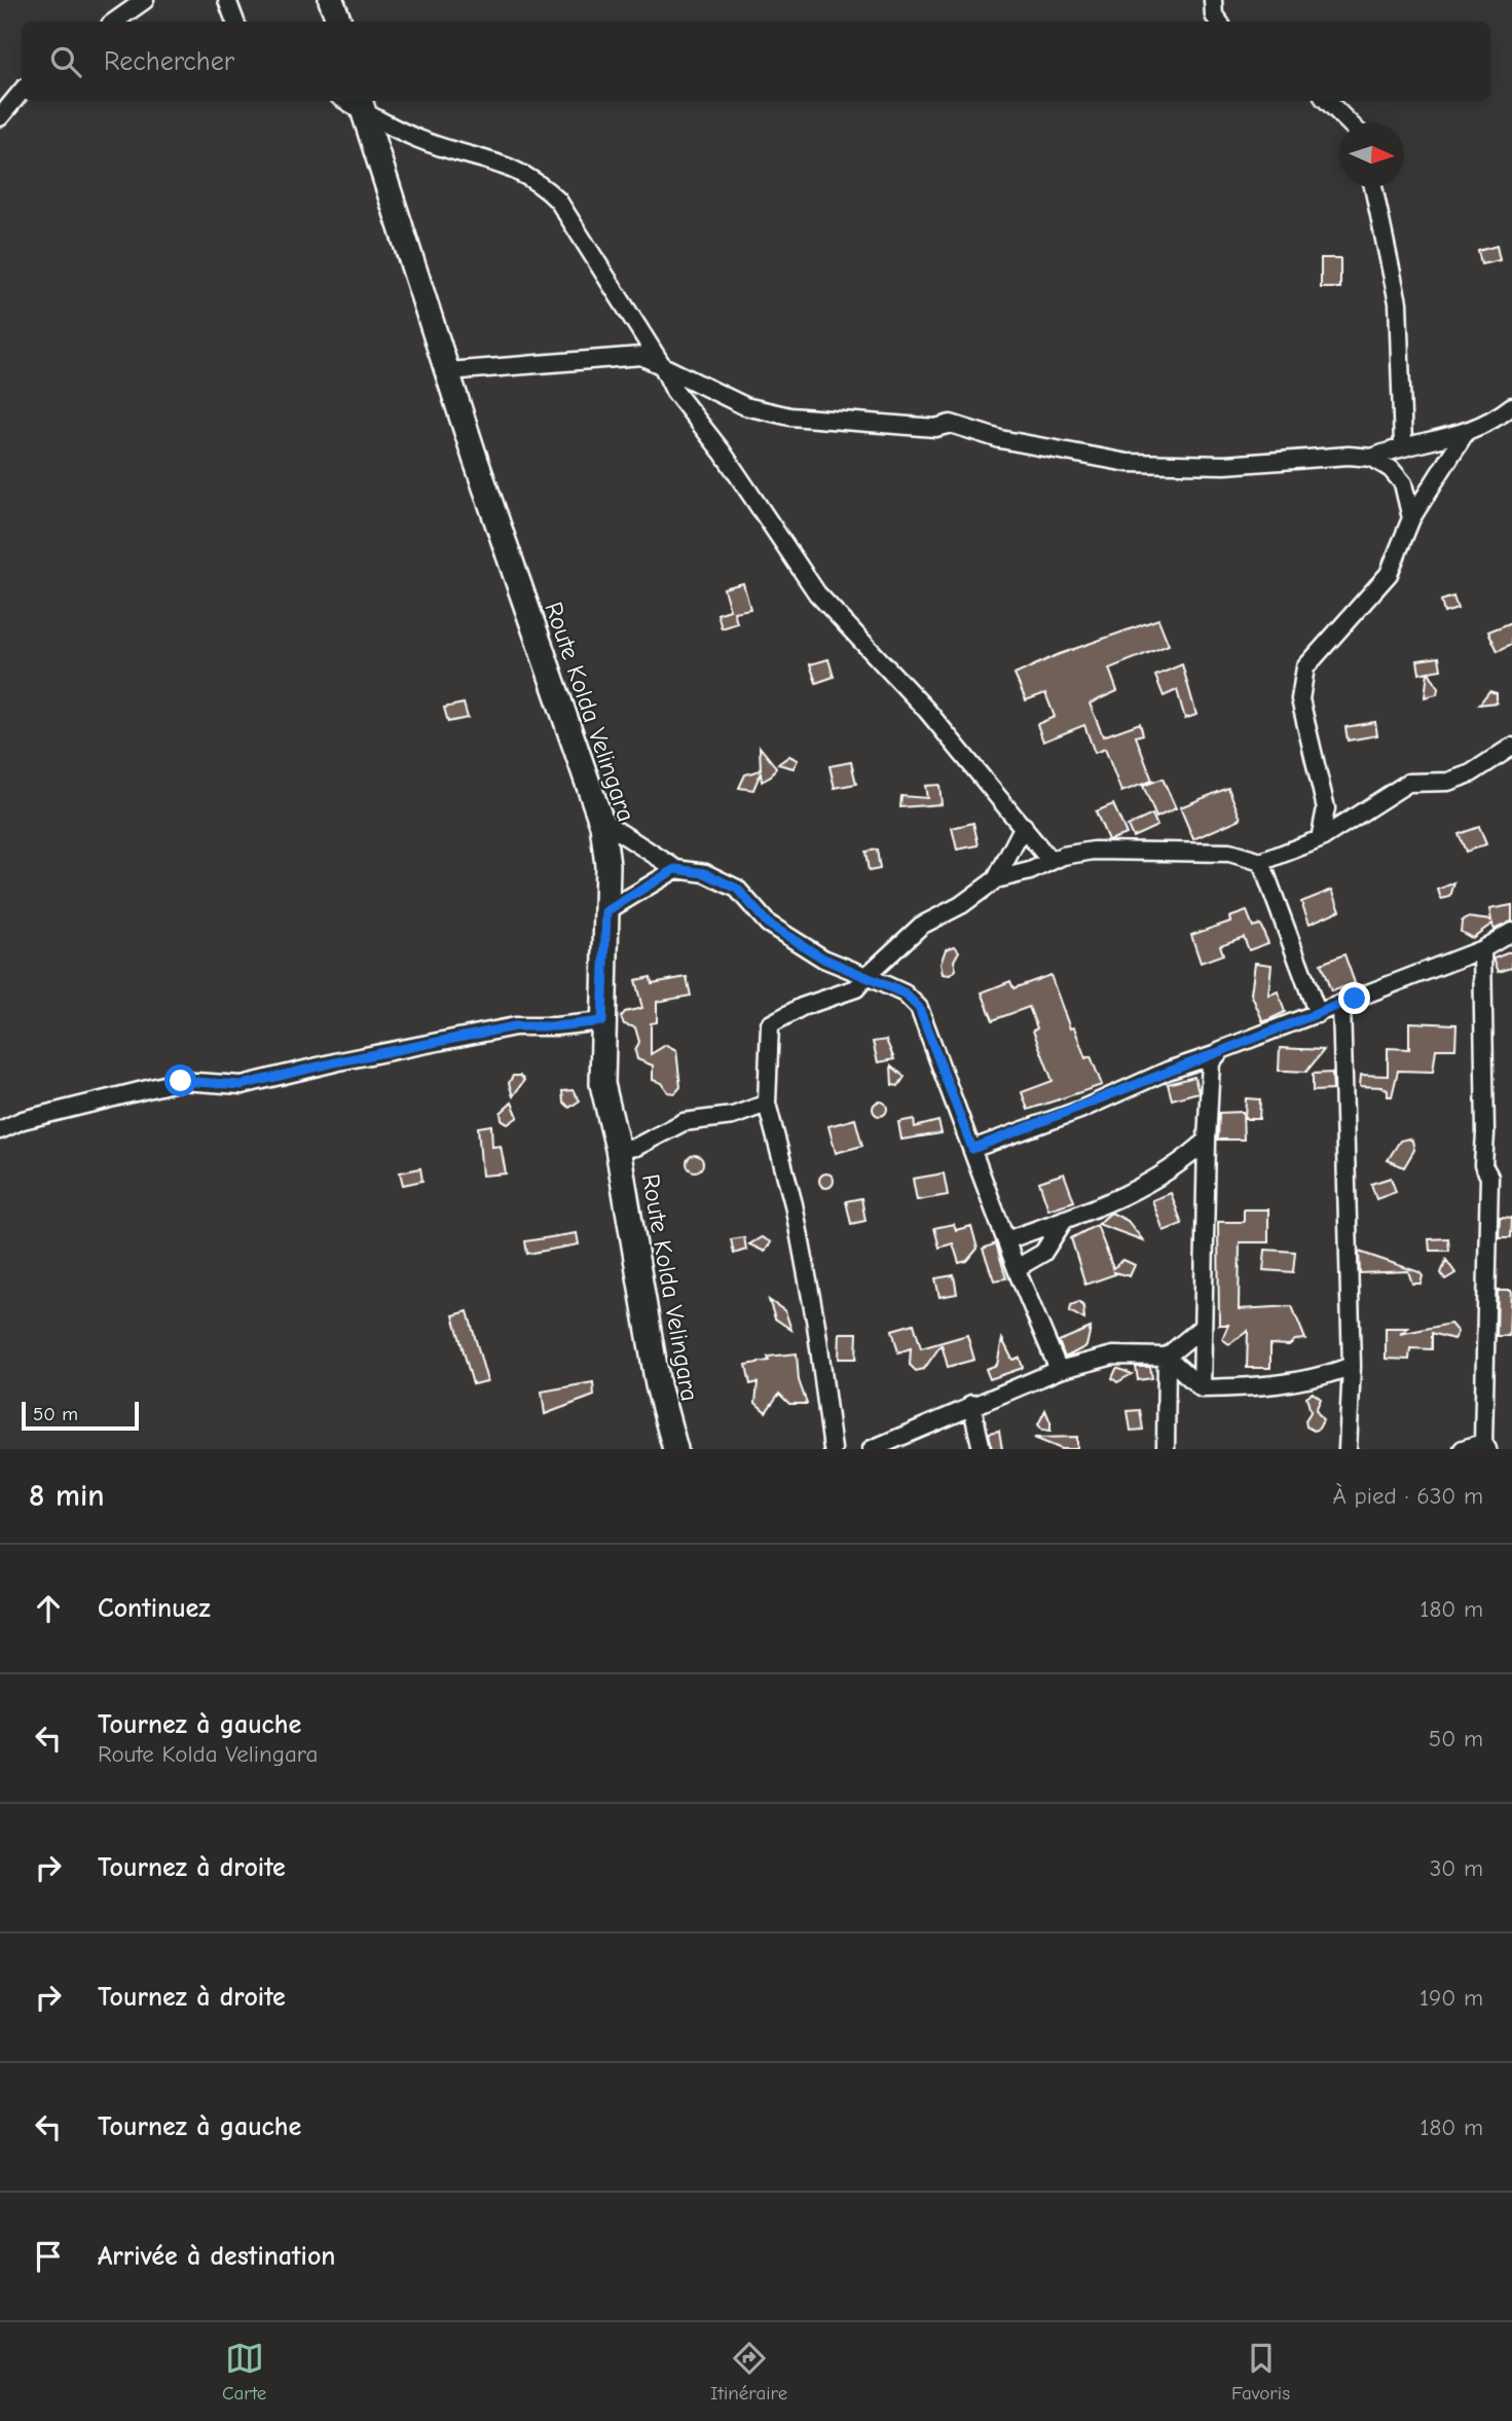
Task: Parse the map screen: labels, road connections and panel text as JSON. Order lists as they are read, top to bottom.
{
  "streets": {
    "main road": ["Route Kolda Velingara"]
  },
  "scale_bar": "50 m",
  "north": "right",
  "page": {
    "search": "Rechercher",
    "scale": "50 m",
    "heading": ["8 min", "À pied · 630 m"],
    "list": [
      ["Continuez", "180 m"],
      ["Tournez à gauche", "Route Kolda Velingara", "50 m"],
      ["Tournez à droite", "30 m"],
      ["Tournez à droite", "190 m"],
      ["Tournez à gauche", "180 m"],
      "Arrivée à destination"
    ],
    "nav": ["Carte", "Itinéraire", "Favoris"]
  }
}
